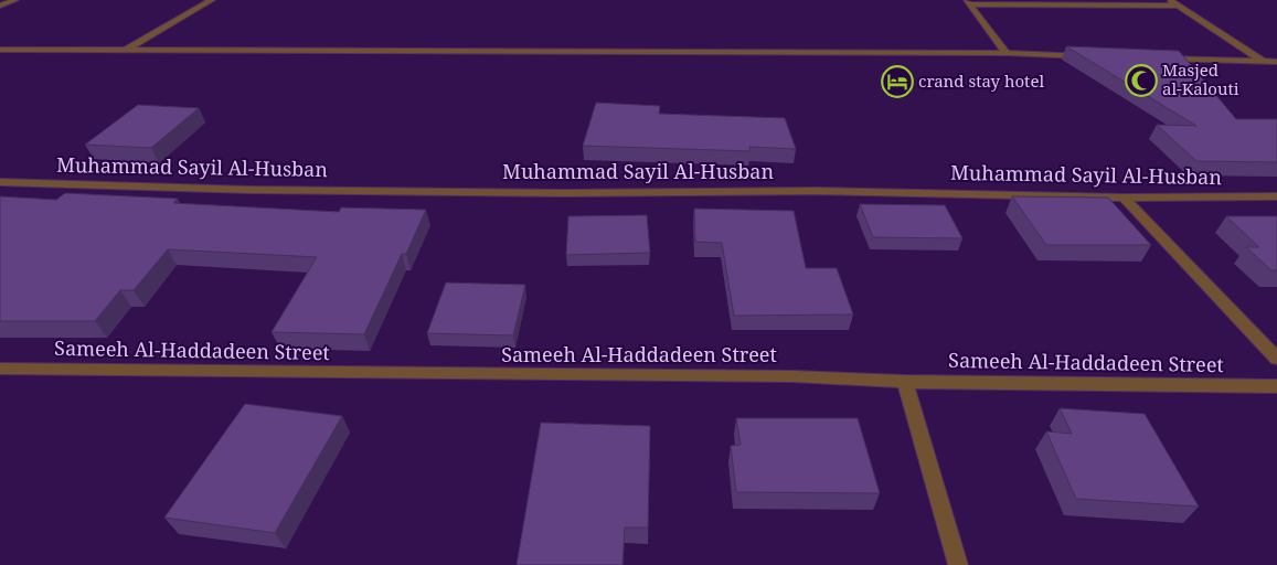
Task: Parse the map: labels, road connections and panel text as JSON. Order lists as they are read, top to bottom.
{
  "streets": {
    "street": ["Muhammad Sayil Al-Husban", "Sameeh Al-Haddadeen Street"]
  },
  "places": {
    "mosque": ["Masjed al-Kalouti"],
    "hotel": ["crand stay hotel"]
  }
}
